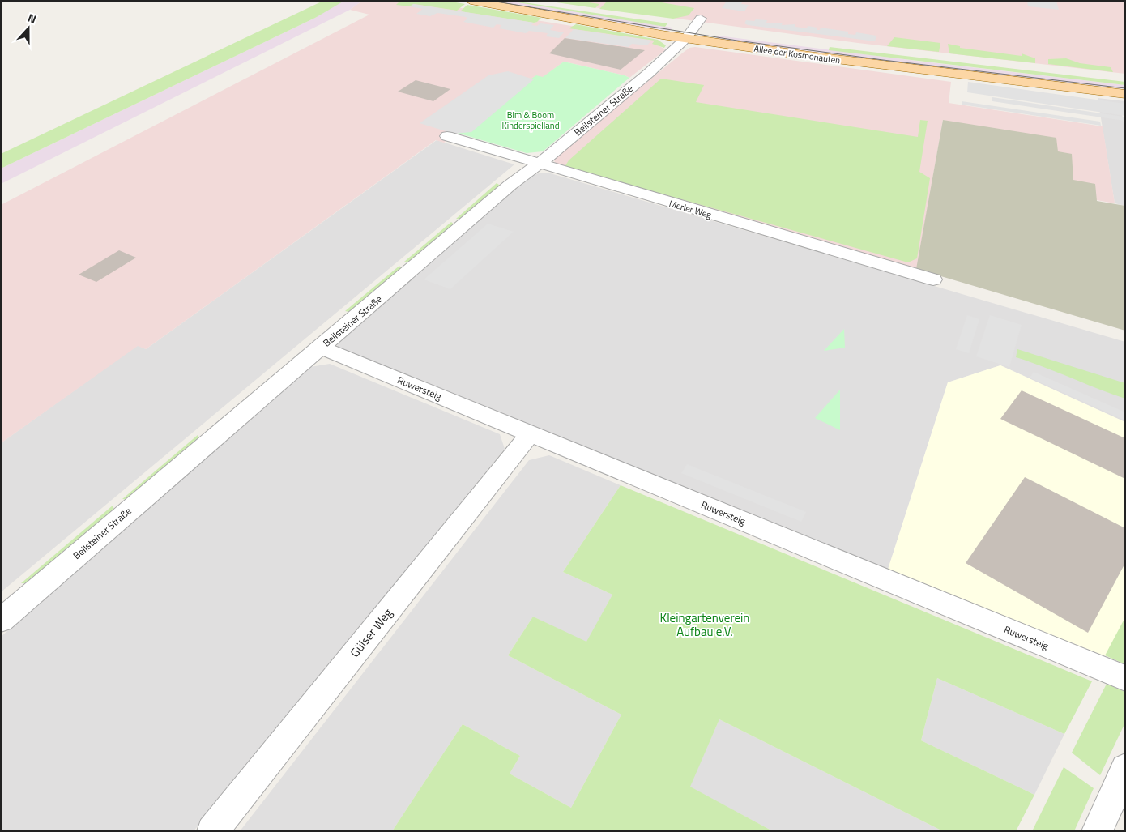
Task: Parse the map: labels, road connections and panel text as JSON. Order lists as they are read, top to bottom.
{
  "streets": {
    "main road": ["Allee der Kosmonauten"],
    "street": [
      "Beilsteiner Straße",
      "Merler Weg",
      "Ruwersteig",
      "Gülser Weg"
    ]
  },
  "crossings": [
    ["Allee der Kosmonauten", "Beilsteiner Straße"],
    ["Beilsteiner Straße", "Merler Weg"],
    ["Beilsteiner Straße", "Ruwersteig"],
    ["Ruwersteig", "Gülser Weg"]
  ],
  "parks": ["Bim & Boom Kinderspielland", "Kleingartenverein Aufbau e.V."],
  "north": "top"
}
